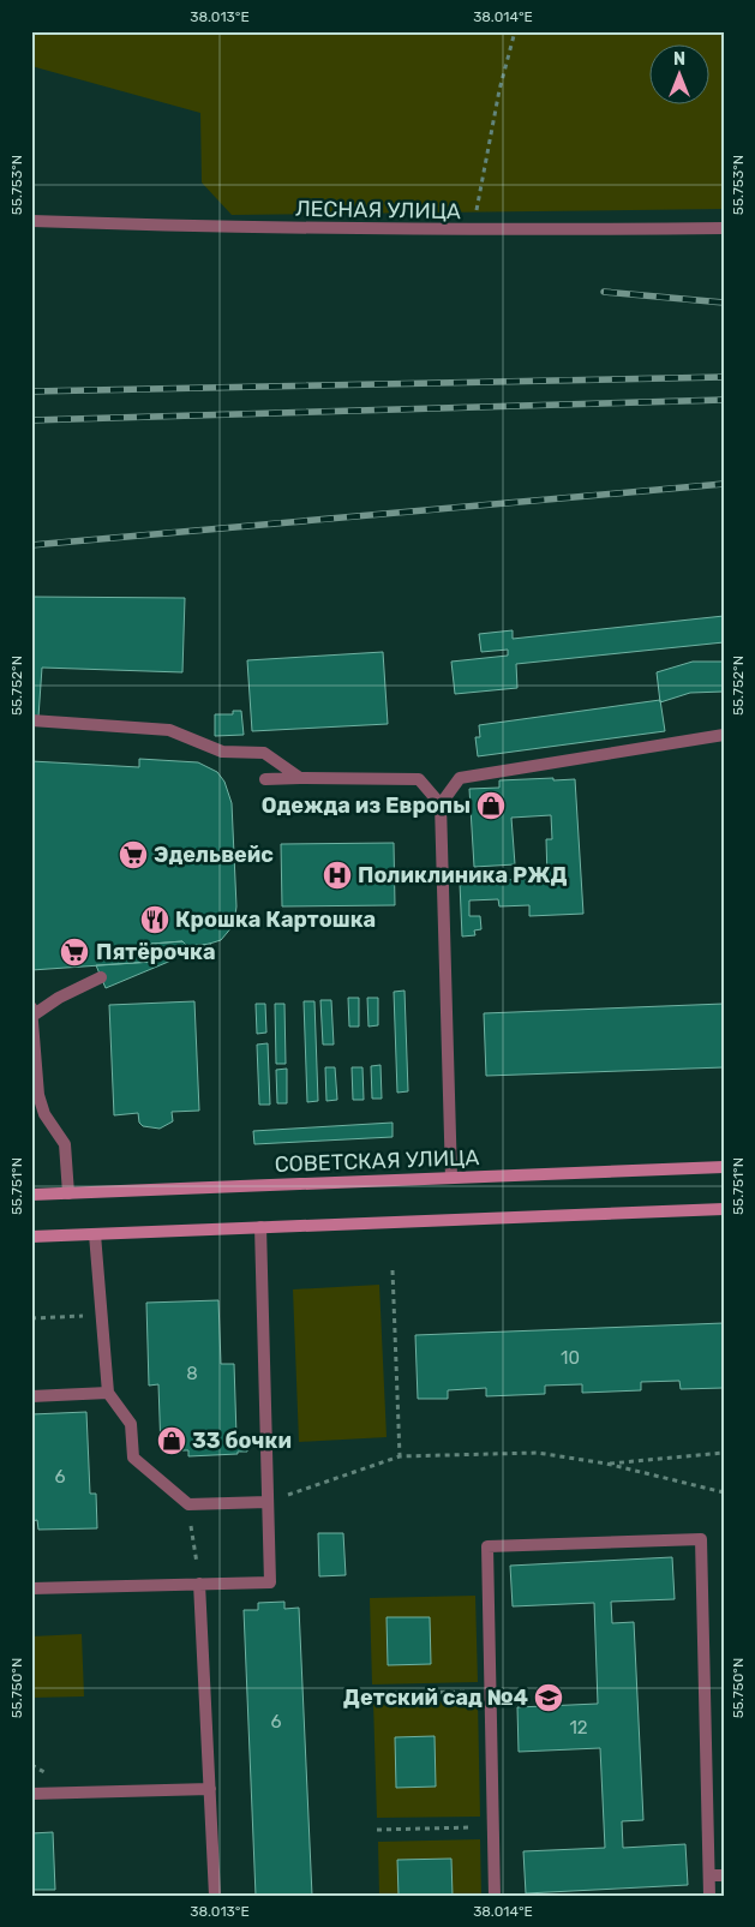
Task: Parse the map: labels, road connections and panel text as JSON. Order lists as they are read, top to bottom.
{
  "streets": {
    "main road": ["СОВЕТСКАЯ УЛИЦА"],
    "street": ["ЛЕСНАЯ УЛИЦА"]
  },
  "places": {
    "shop": ["Одежда из Европы", "33 бочки"],
    "supermarket": ["Эдельвейс", "Пятёрочка"],
    "hospital": ["Поликлиника РЖД"],
    "restaurant": ["Крошка Картошка"],
    "school or university": ["Детский сад №4"]
  },
  "house_numbers": [
    "10",
    "8",
    "6",
    "6",
    "12"
  ],
  "north": "top",
  "coordinates": [
    "38.013°E",
    "38.014°E",
    "55.753°N",
    "55.752°N",
    "55.751°N",
    "55.750°N"
  ]
}
